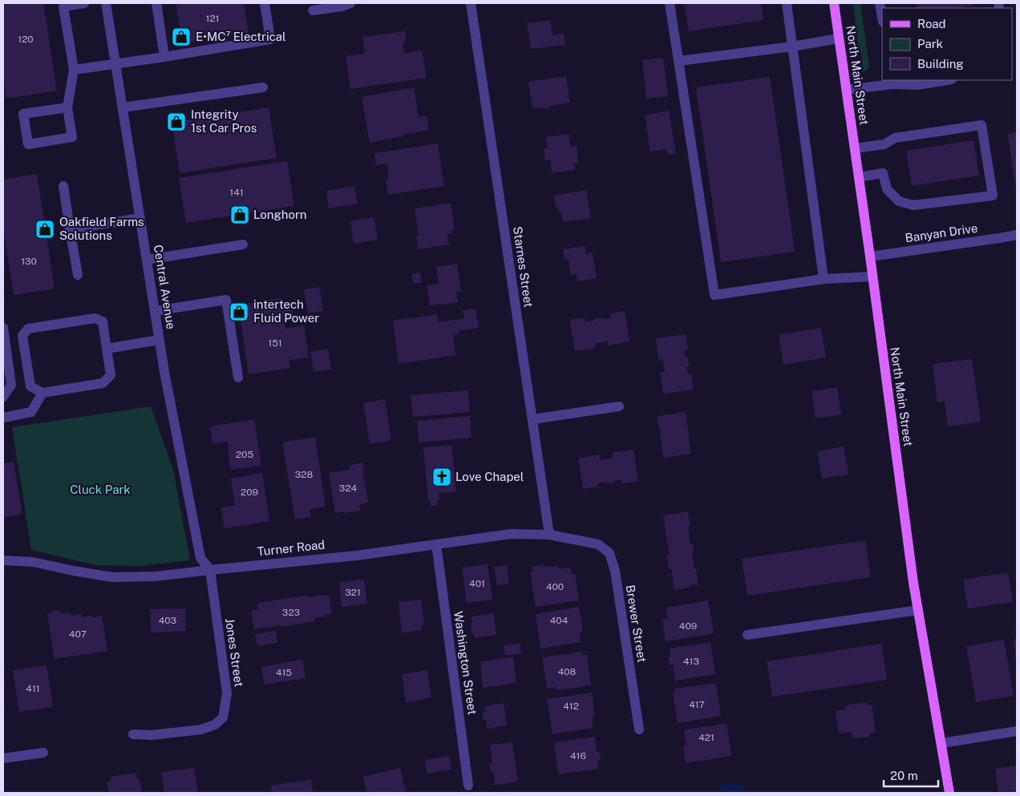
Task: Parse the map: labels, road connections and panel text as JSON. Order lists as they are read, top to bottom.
{
  "streets": {
    "main road": ["North Main Street"],
    "street": [
      "Banyan Drive",
      "Starnes Street",
      "Central Avenue",
      "Turner Road",
      "Brewer Street",
      "Jones Street",
      "Washington Street"
    ]
  },
  "crossings": [
    ["North Main Street", "Banyan Drive"],
    ["Starnes Street", "Turner Road"],
    ["Central Avenue", "Turner Road"],
    ["Central Avenue", "Jones Street"],
    ["Turner Road", "Brewer Street"],
    ["Turner Road", "Jones Street"],
    ["Turner Road", "Washington Street"]
  ],
  "parks": ["Cluck Park"],
  "places": {
    "shop": [
      "E•MC⁷ Electrical",
      "Integrity 1st Car Pros",
      "Longhorn",
      "Oakfield Farms Solutions",
      "intertech Fluid Power"
    ],
    "church": ["Love Chapel"]
  },
  "house_numbers": [
    "121",
    "120",
    "141",
    "130",
    "151",
    "205",
    "328",
    "324",
    "209",
    "401",
    "400",
    "321",
    "323",
    "403",
    "404",
    "409",
    "407",
    "413",
    "408",
    "415",
    "411",
    "417",
    "412",
    "421",
    "416"
  ],
  "legend": ["Road", "Park", "Building"],
  "scale_bar": "20 m"
}
